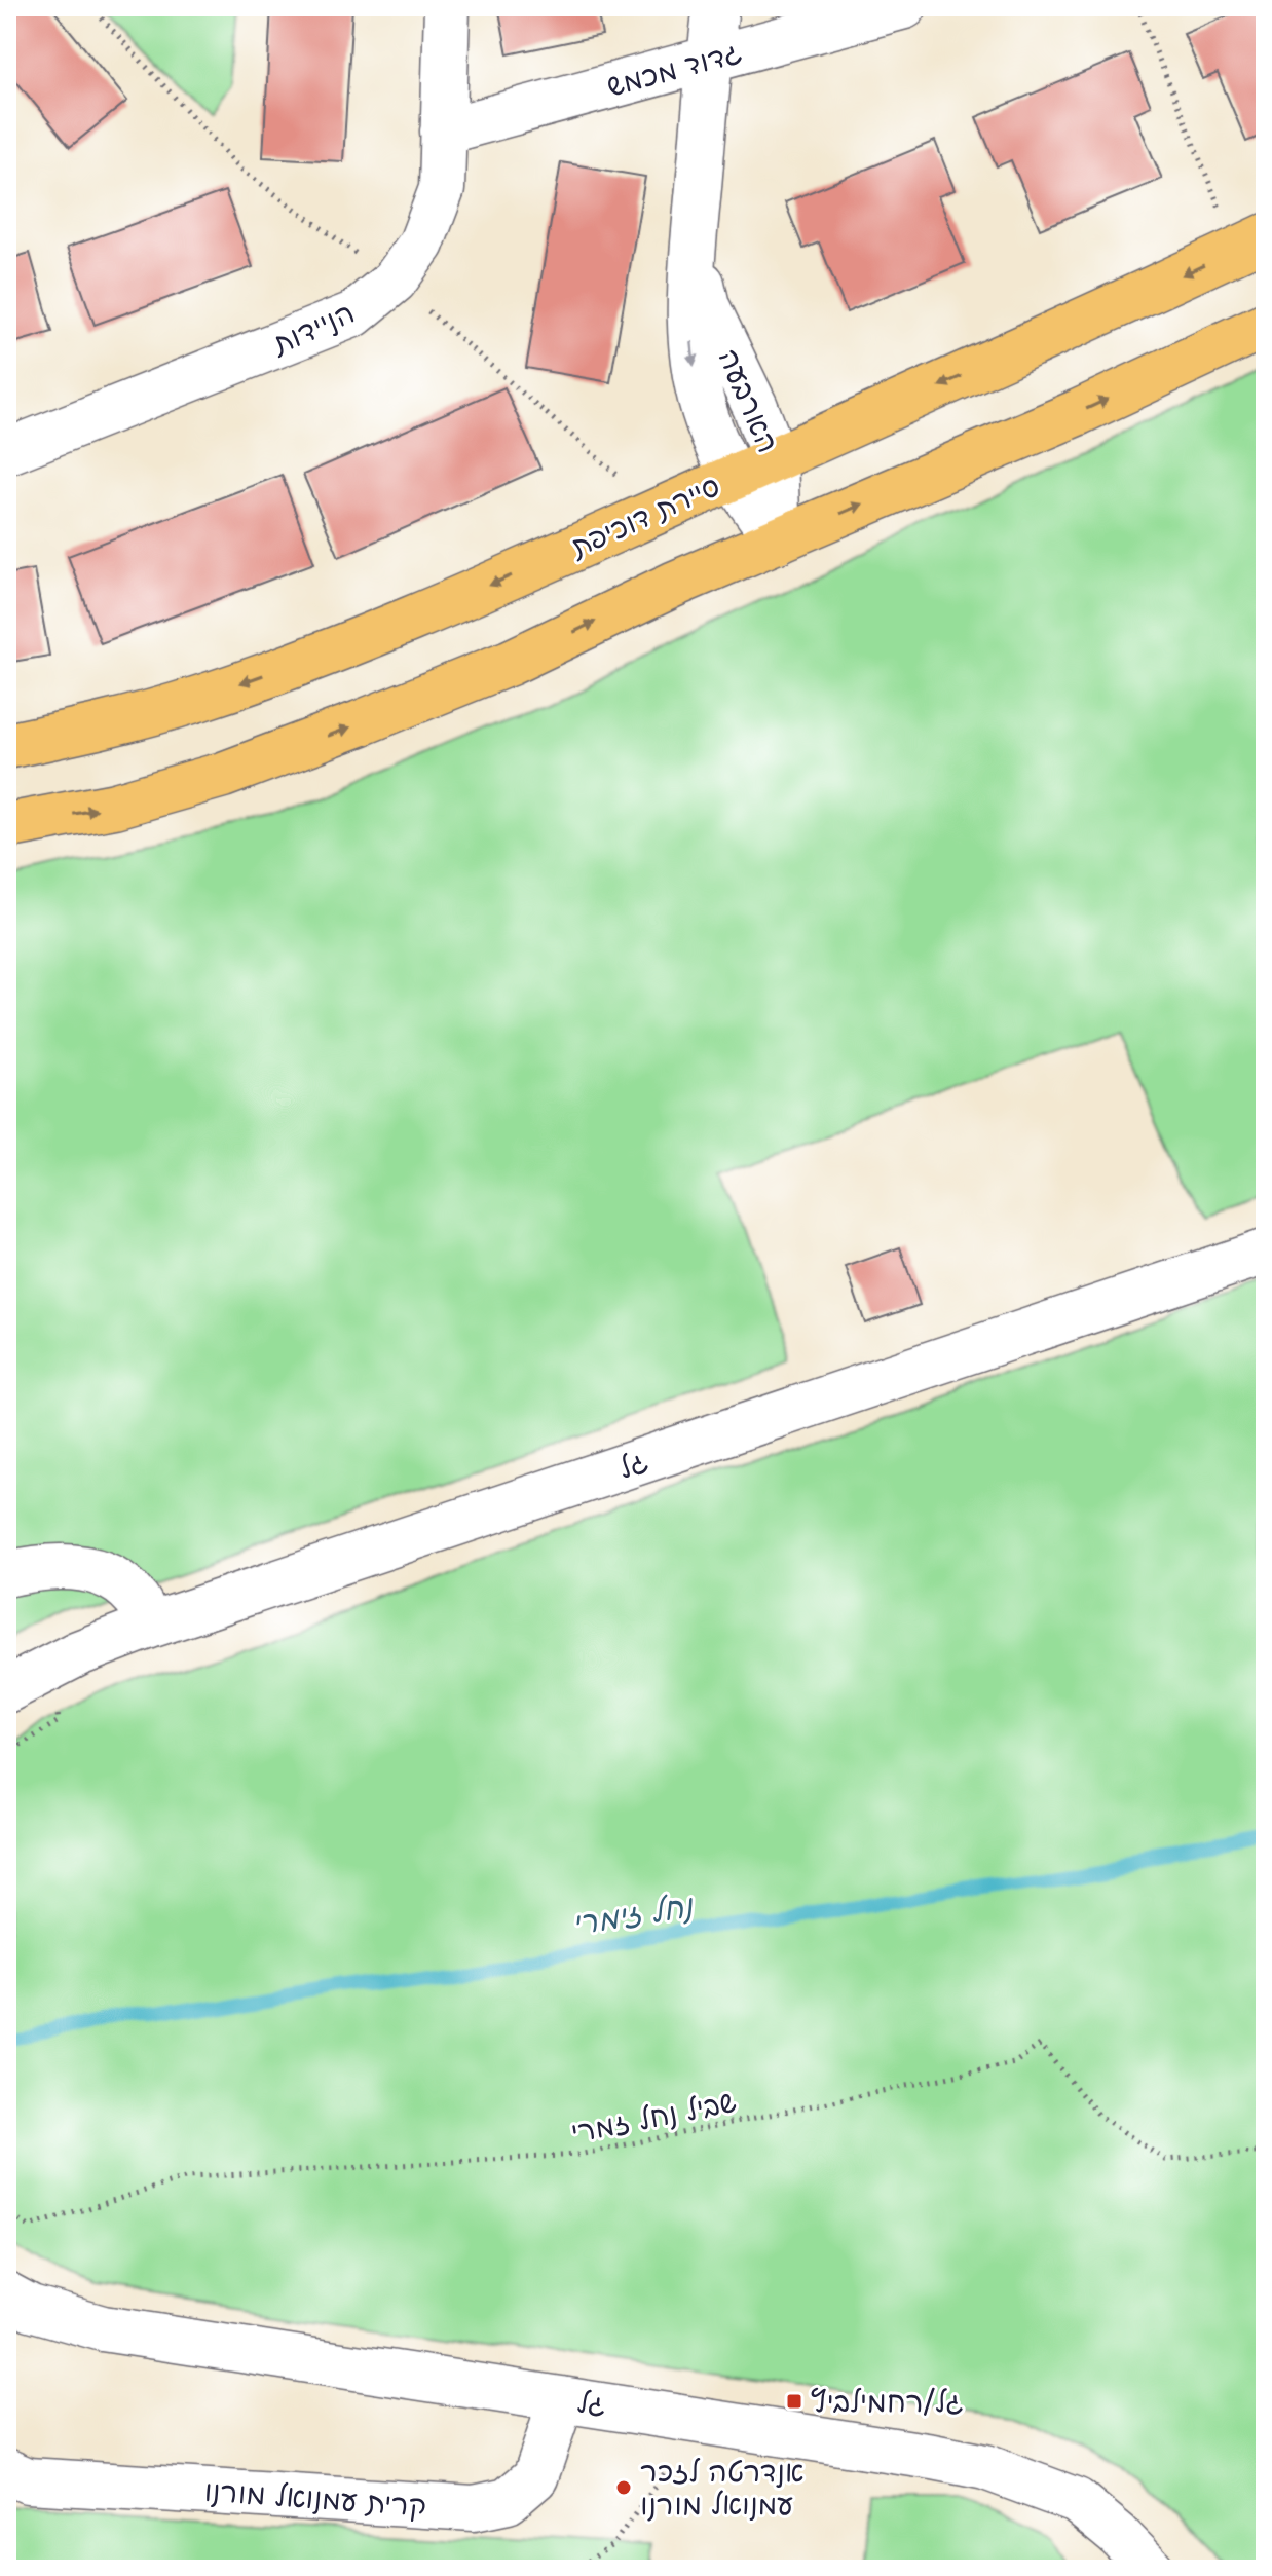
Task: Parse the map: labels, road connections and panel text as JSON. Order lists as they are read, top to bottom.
{
  "streets": {
    "main road": ["סיירת דוכיפת"],
    "street": [
      "גדוד מכמש",
      "הניידות",
      "הארבעה",
      "גל",
      "קרית עמנואל מורנו"
    ],
    "path": ["שביל נחל זמרי"]
  },
  "crossings": [
    ["גדוד מכמש", "הניידות"],
    ["גדוד מכמש", "הארבעה"],
    ["הארבעה", "סיירת דוכיפת"],
    ["גל", "קרית עמנואל מורנו"]
  ],
  "water": ["נחל זימרי"],
  "places": {
    "transit": ["גל/רחמילביץ"],
    "other": ["אנדרטה לזכר עמנואל מורנו"]
  }
}
